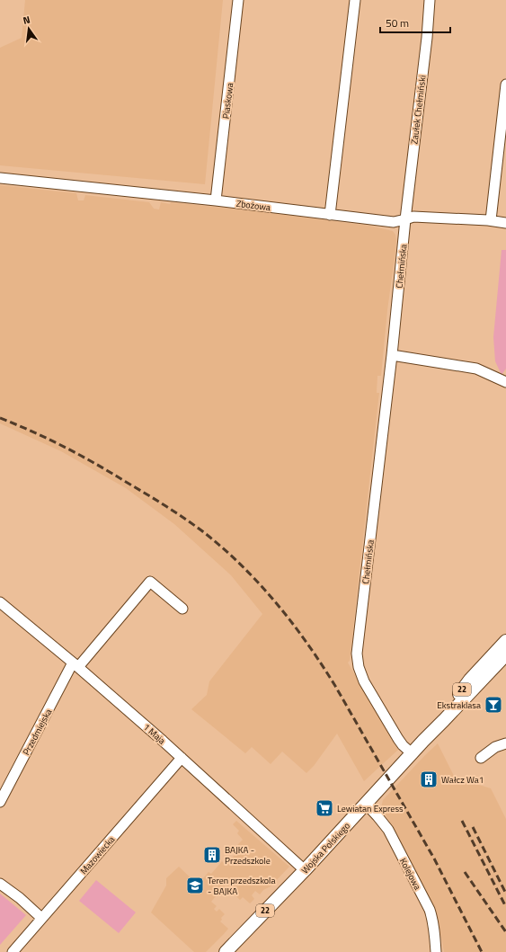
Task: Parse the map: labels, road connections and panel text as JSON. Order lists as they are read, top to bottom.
{
  "streets": {
    "main road": ["22", "Wojska Polskiego"],
    "street": [
      "Piaskowa",
      "Zaułek Chełmiński",
      "Zbożowa",
      "Chełmińska",
      "Przedmiejska",
      "1 Maja",
      "Mazowiecka",
      "Kolejowa"
    ]
  },
  "crossings": [
    ["Piaskowa", "Zbożowa"],
    ["Zaułek Chełmiński", "Zbożowa"],
    ["Zaułek Chełmiński", "Chełmińska"],
    ["Zbożowa", "Chełmińska"],
    ["Chełmińska", "Wojska Polskiego"],
    ["Przedmiejska", "1 Maja"],
    ["1 Maja", "Wojska Polskiego"],
    ["1 Maja", "Mazowiecka"],
    ["Wojska Polskiego", "Kolejowa"]
  ],
  "places": {
    "bar": ["Ekstraklasa"],
    "building": ["Wałcz Wa1", "BAJKA - Przedszkole"],
    "supermarket": ["Lewiatan Express"],
    "school or university": ["Teren przedszkola - BAJKA"]
  },
  "scale_bar": "50 m",
  "north": "top"
}
